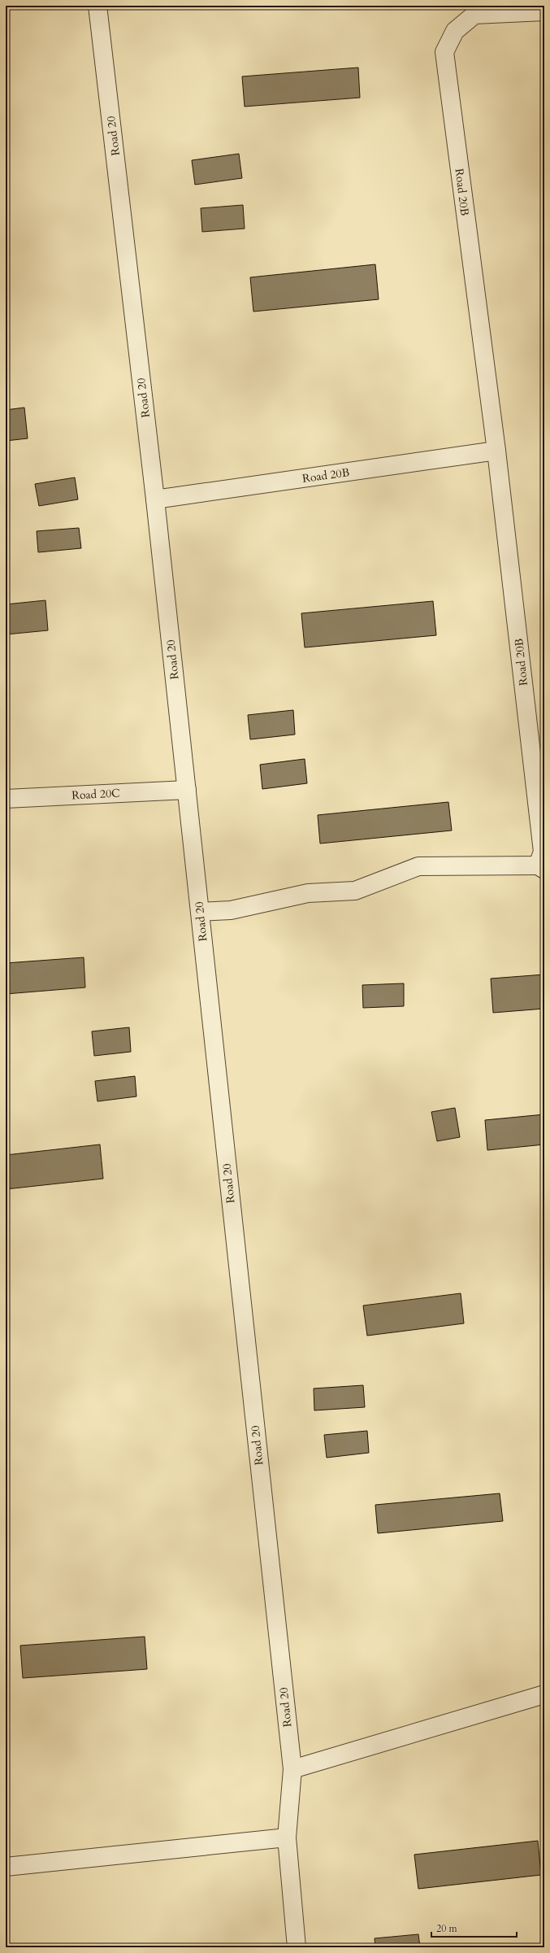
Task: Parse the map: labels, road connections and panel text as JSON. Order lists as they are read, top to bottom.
{
  "streets": {
    "street": ["Road 20", "Road 20B", "Road 20C"]
  },
  "crossings": [
    ["Road 20", "Road 20B"],
    ["Road 20", "Road 20C"]
  ],
  "scale_bar": "20 m"
}
